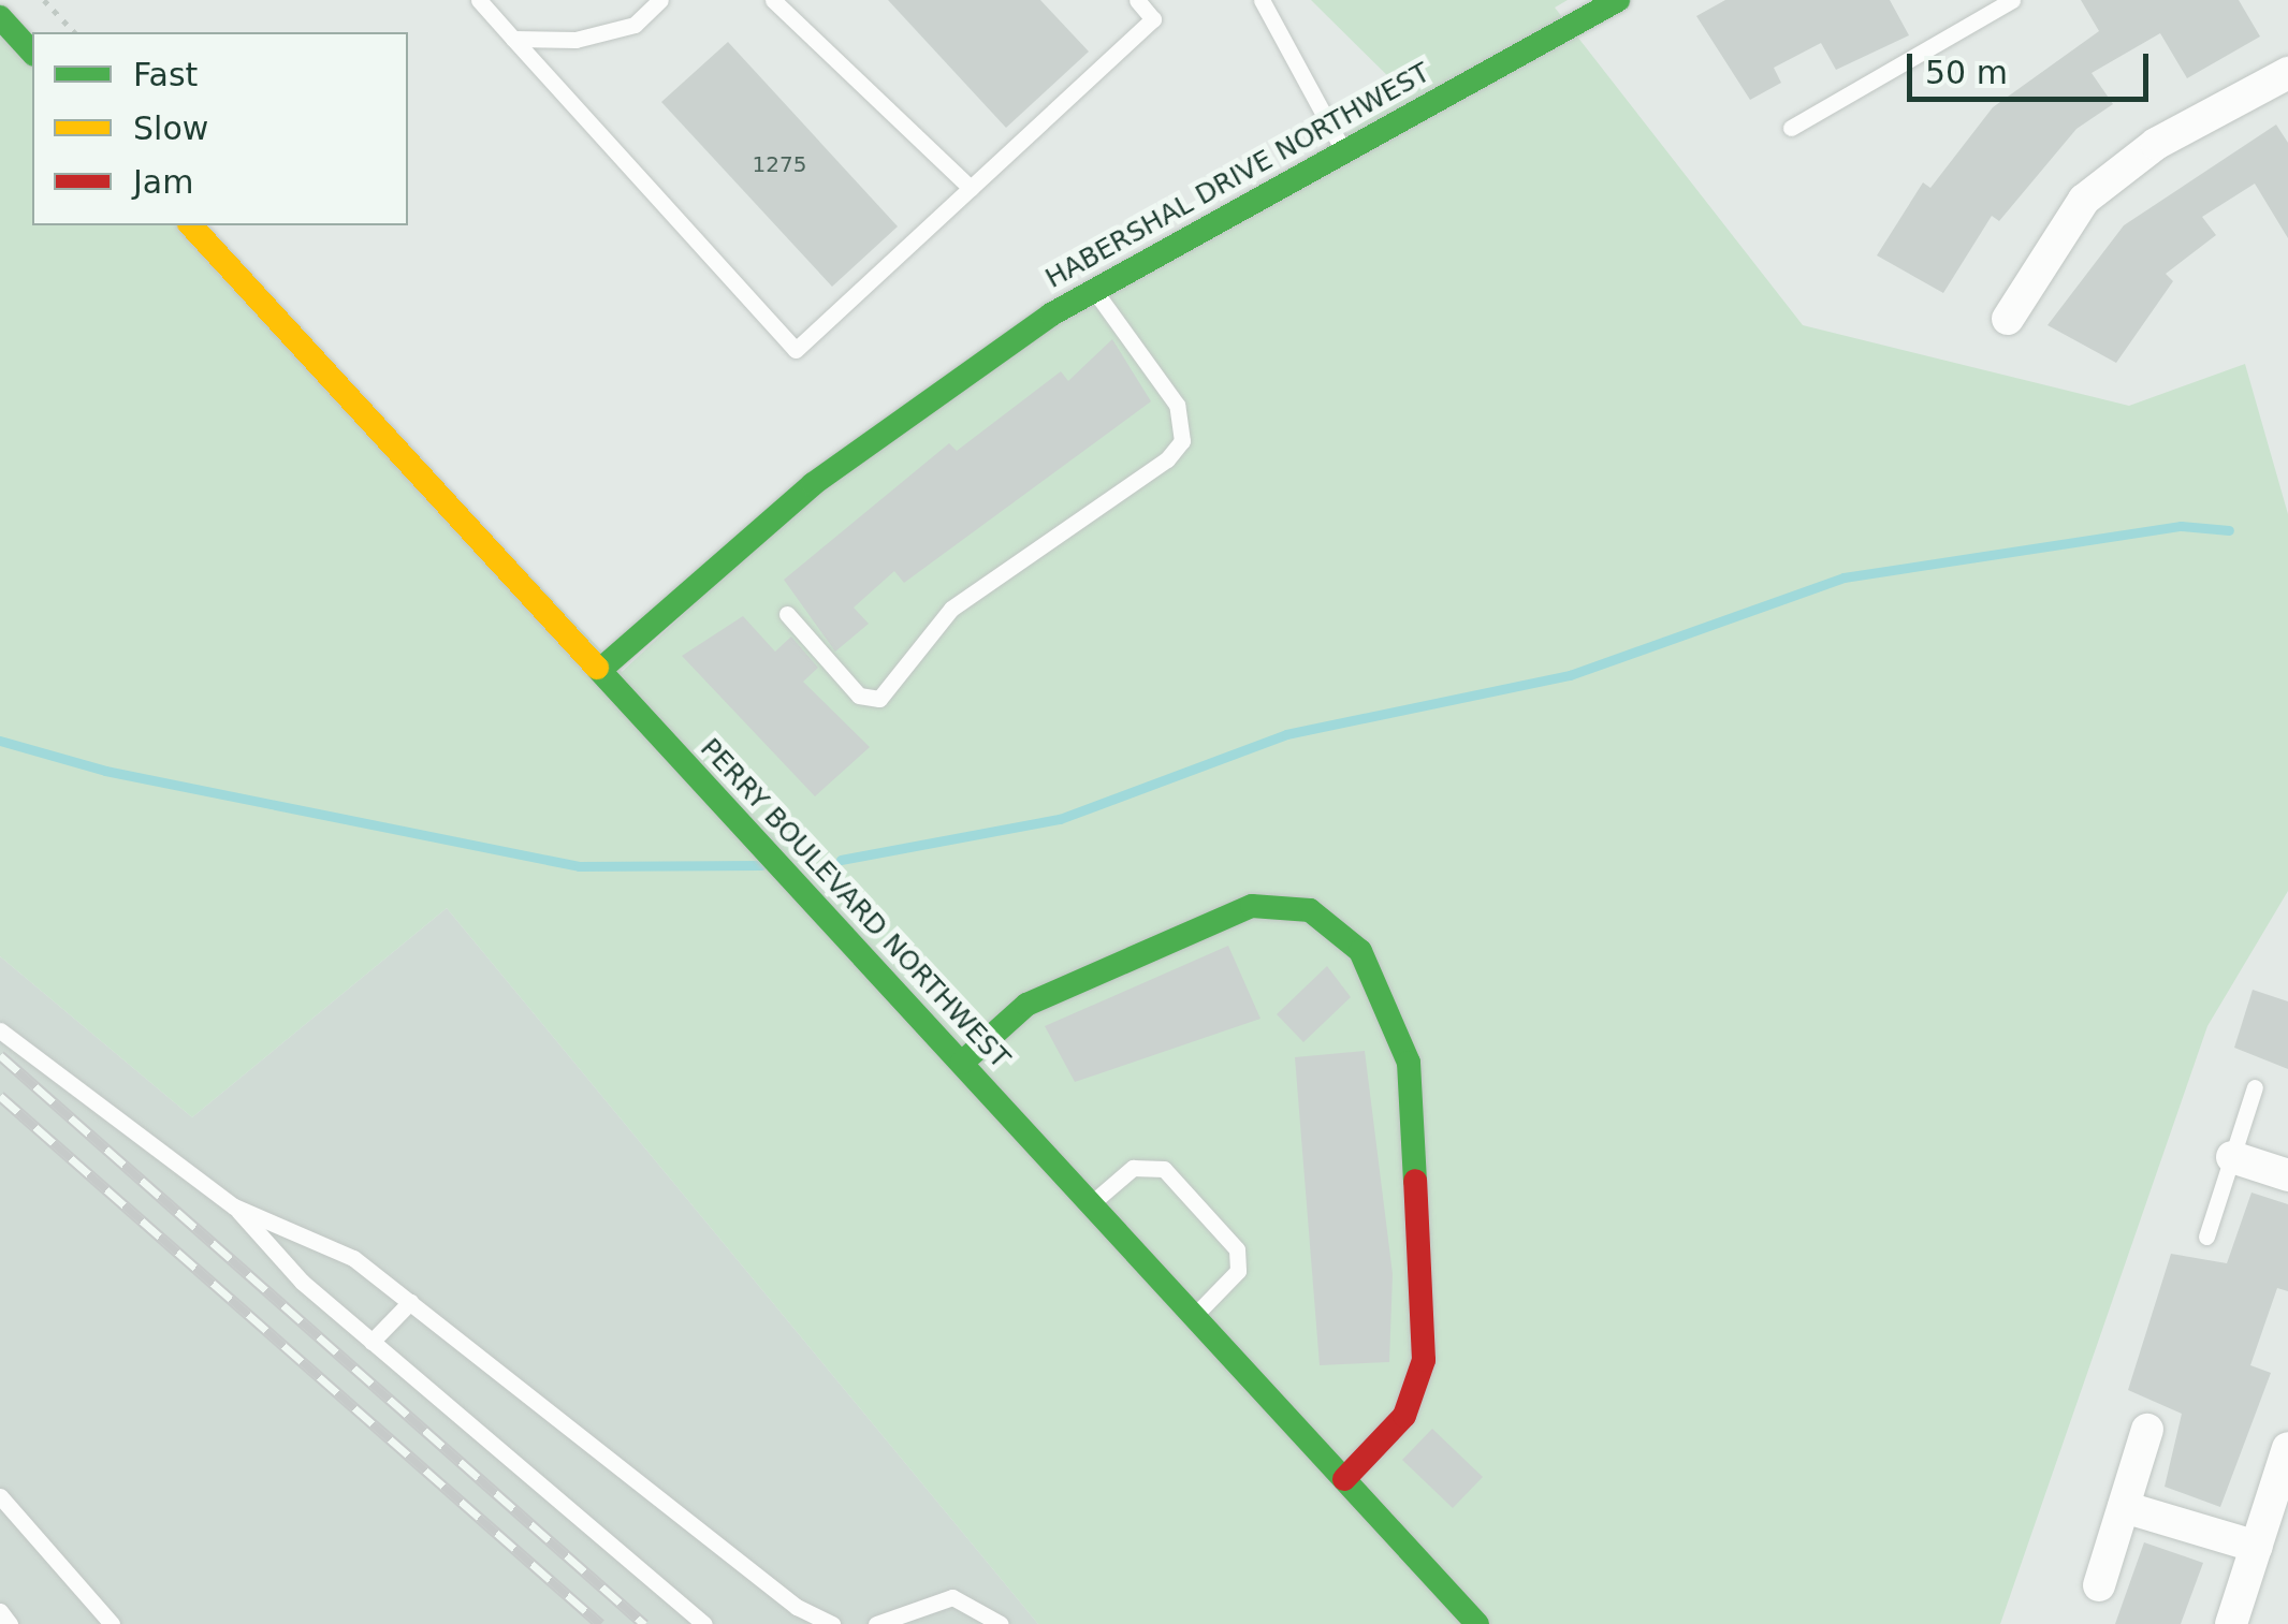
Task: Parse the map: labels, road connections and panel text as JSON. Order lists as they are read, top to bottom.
{
  "streets": {
    "street": ["HABERSHAL DRIVE NORTHWEST", "PERRY BOULEVARD NORTHWEST"]
  },
  "crossings": [
    ["HABERSHAL DRIVE NORTHWEST", "PERRY BOULEVARD NORTHWEST"]
  ],
  "house_numbers": ["1275"],
  "legend": ["Fast", "Slow", "Jam"],
  "scale_bar": "50 m"
}
